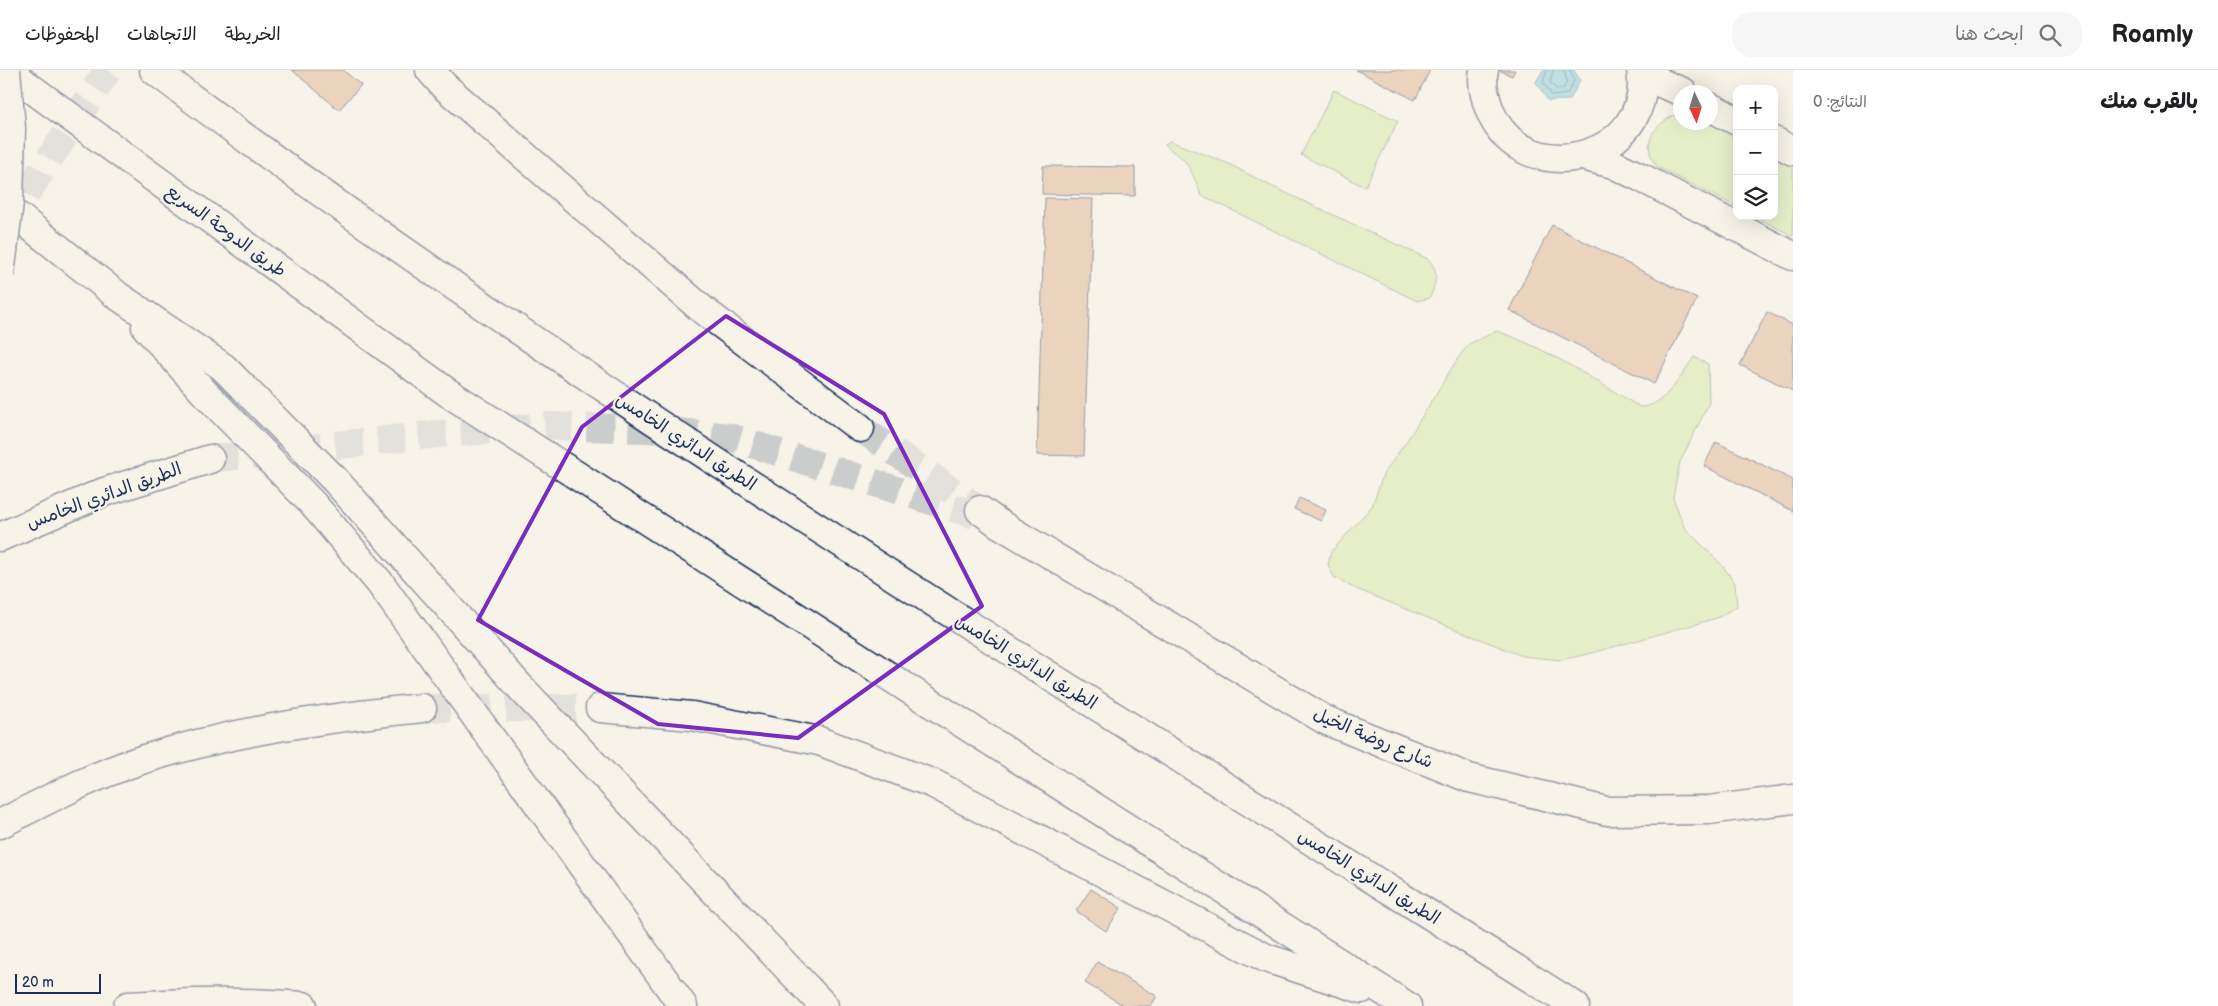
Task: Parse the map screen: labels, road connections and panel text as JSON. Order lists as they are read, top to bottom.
{
  "streets": {
    "main road": ["طريق الدوحة السريع", "الطريق الدائري الخامس", "شارع روضة الخيل"]
  },
  "scale_bar": "20 m",
  "north": "bottom",
  "page": {
    "header": "Roamly",
    "search": "ابحث هنا",
    "nav": ["الخريطة", "الاتجاهات", "المحفوظات"],
    "heading": ["بالقرب منك", "النتائج: 0"],
    "map_buttons": ["+", "−"],
    "scale": "20 m"
  }
}
